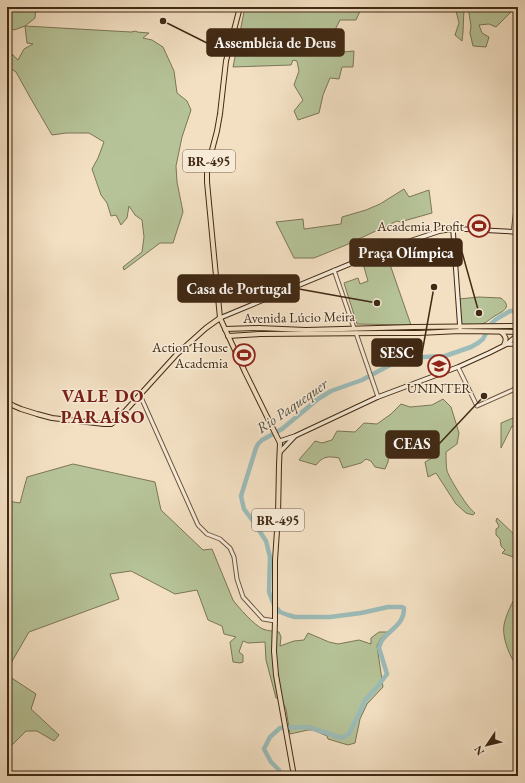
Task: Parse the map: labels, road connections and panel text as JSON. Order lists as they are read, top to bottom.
{
  "streets": {
    "main road": ["BR-495", "Avenida Lúcio Meira"]
  },
  "crossings": [
    ["BR-495", "Avenida Lúcio Meira"]
  ],
  "districts": ["VALE DO PARAÍSO"],
  "water": ["Rio Paquequer"],
  "places": {
    "other": [
      "Assembleia de Deus",
      "SESC",
      "Casa de Portugal",
      "Praça Olímpica",
      "CEAS"
    ],
    "sports": ["Academia Profit", "Action House Academia"],
    "school or university": ["UNINTER"]
  },
  "north": "bottom left"
}
